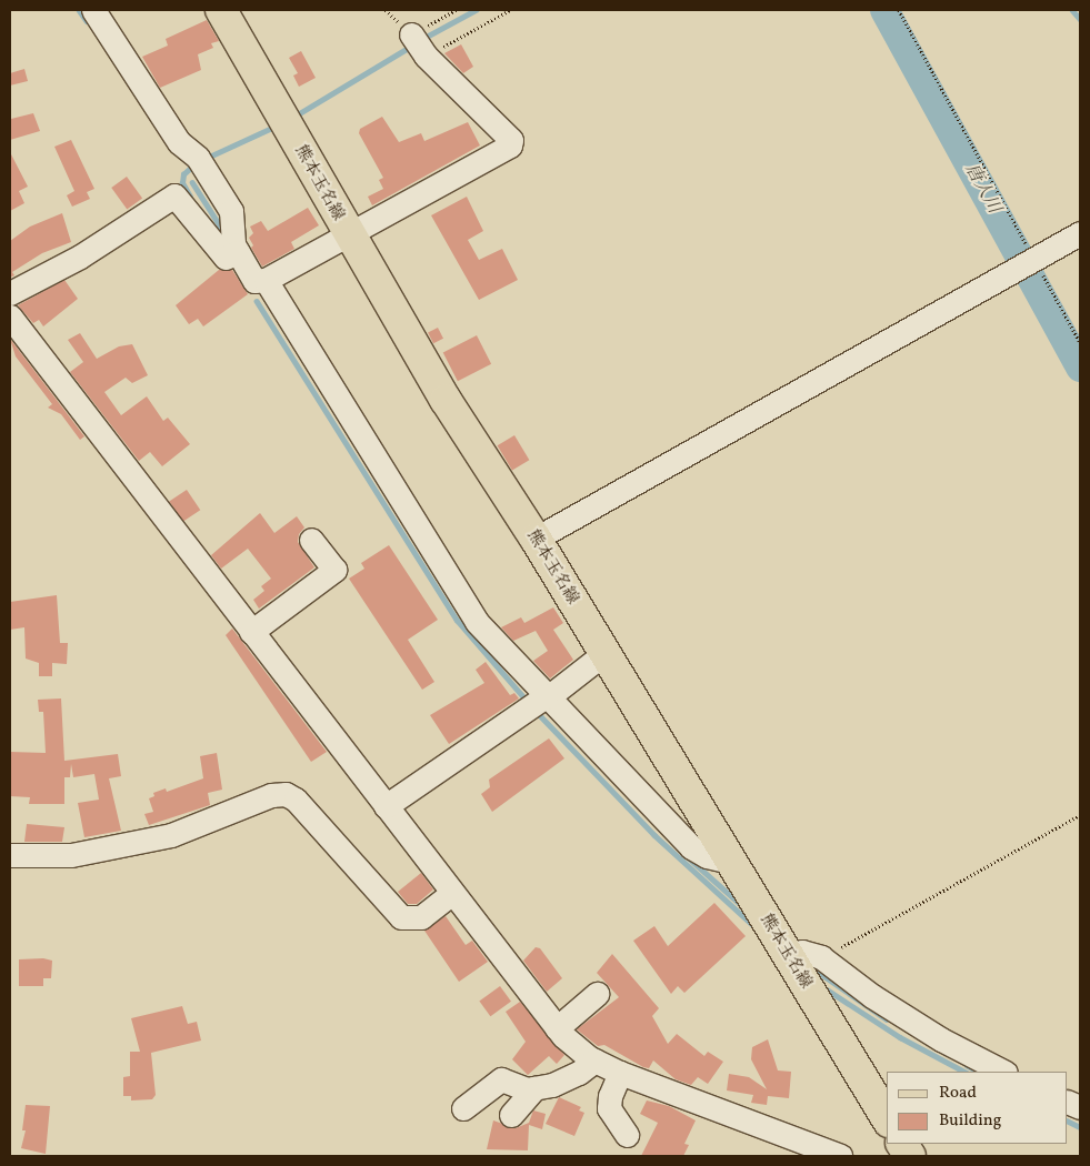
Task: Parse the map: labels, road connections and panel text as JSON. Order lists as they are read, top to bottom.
{
  "streets": {
    "main road": ["熊本玉名線"]
  },
  "water": ["唐人川"],
  "legend": ["Road", "Building"]
}
